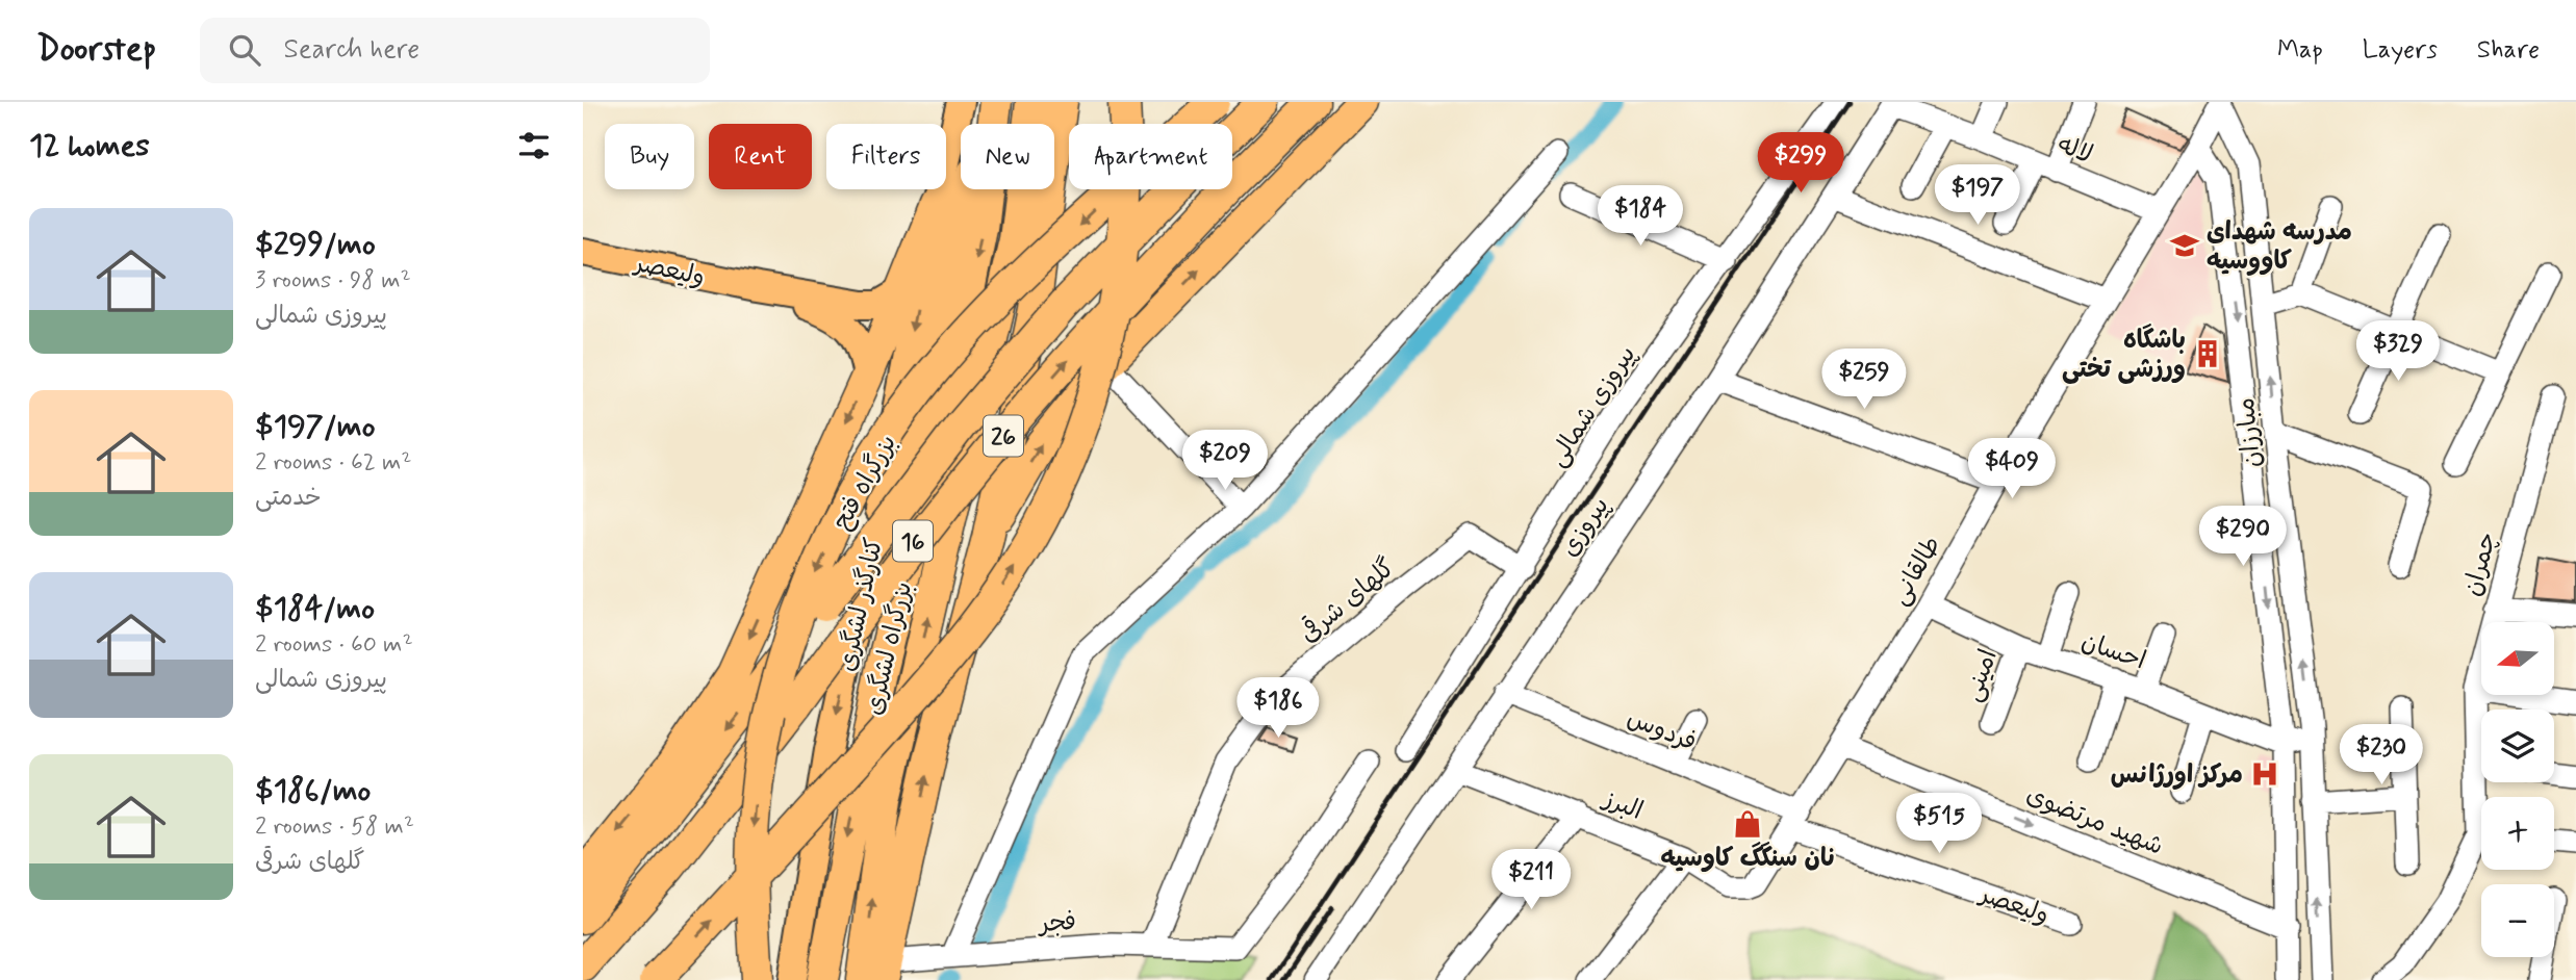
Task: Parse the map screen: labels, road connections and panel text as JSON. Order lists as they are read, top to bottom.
{
  "streets": {
    "highway": [
      "26",
      "بزرگراه فتح",
      "16",
      "بزرگراه لشگری"
    ],
    "main road": ["ولیعصر", "کنارگذر لشگری"],
    "street": [
      "لاله",
      "پیروزی شمالی",
      "مبارزان",
      "پیروزی",
      "چمران",
      "طالقانی",
      "گلهای شرقی",
      "احسان",
      "امینی",
      "فردوس",
      "البرز",
      "شهید مرتضوی",
      "فجر"
    ]
  },
  "crossings": [
    ["لاله", "پیروزی"],
    ["لاله", "طالقانی"],
    ["ولیعصر", "طالقانی"],
    ["ولیعصر", "فردوس"],
    ["پیروزی شمالی", "گلهای شرقی"],
    ["مبارزان", "طالقانی"],
    ["مبارزان", "احسان"],
    ["مبارزان", "شهید مرتضوی"],
    ["پیروزی", "فردوس"],
    ["پیروزی", "البرز"],
    ["طالقانی", "احسان"],
    ["طالقانی", "فردوس"],
    ["طالقانی", "البرز"],
    ["طالقانی", "شهید مرتضوی"],
    ["گلهای شرقی", "فجر"],
    ["احسان", "امینی"]
  ],
  "one_way": ["کنارگذر لشگری", "شهید مرتضوی"],
  "places": {
    "school or university": ["مدرسه شهدای کاووسیه"],
    "building": ["باشگاه ورزشی تختی"],
    "hospital": ["مرکز اورژانس"],
    "shop": ["نان سنگگ کاوسیه"]
  },
  "north": "left",
  "page": {
    "header": "Doorstep",
    "search": "Search here",
    "nav": ["Map", "Layers", "Share"],
    "heading": "12 homes",
    "chip": [
      "Buy",
      "Rent",
      "Filters",
      "New",
      "Apartment"
    ],
    "price": [
      "$299",
      "$197",
      "$184",
      "$329",
      "$259",
      "$209",
      "$409",
      "$290",
      "$186",
      "$230",
      "$515",
      "$211"
    ],
    "list": [
      {
        "name": "$299/mo",
        "note": "3 rooms · 98 m² · پیروزی شمالی"
      },
      {
        "name": "$197/mo",
        "note": "2 rooms · 62 m² · خدمتی"
      },
      {
        "name": "$184/mo",
        "note": "2 rooms · 60 m² · پیروزی شمالی"
      },
      {
        "name": "$186/mo",
        "note": "2 rooms · 58 m² · گلهای شرقی"
      }
    ],
    "map_buttons": ["+", "−"]
  }
}
